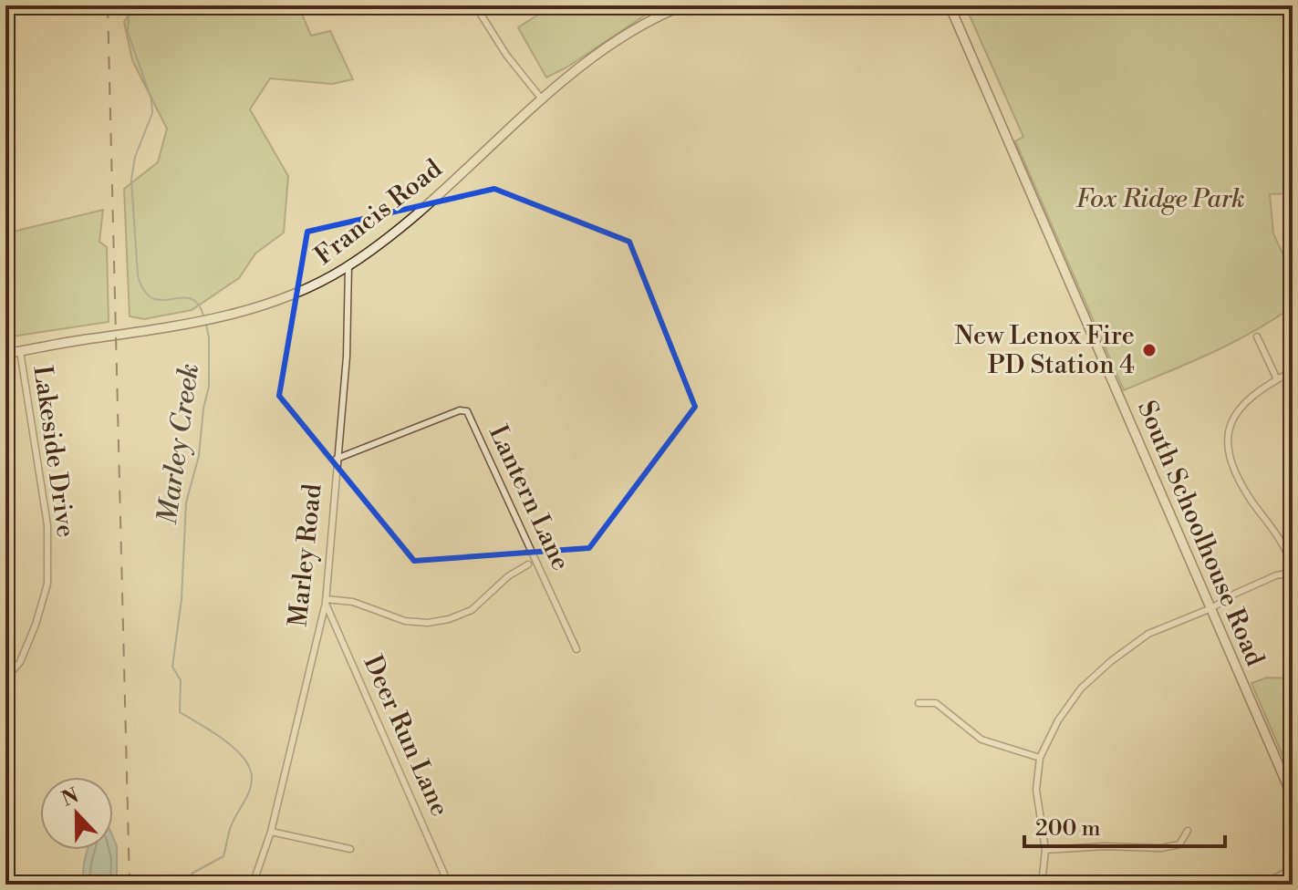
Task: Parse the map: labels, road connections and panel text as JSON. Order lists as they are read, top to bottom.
{
  "streets": {
    "street": [
      "Francis Road",
      "Lakeside Drive",
      "Lantern Lane",
      "South Schoolhouse Road",
      "Marley Road",
      "Deer Run Lane"
    ]
  },
  "crossings": [
    ["Francis Road", "Lakeside Drive"],
    ["Francis Road", "Marley Road"],
    ["Lantern Lane", "Marley Road"],
    ["Marley Road", "Deer Run Lane"]
  ],
  "water": ["Marley Creek"],
  "parks": ["Fox Ridge Park"],
  "places": ["New Lenox Fire PD Station 4"],
  "scale_bar": "200 m",
  "north": "top"
}
